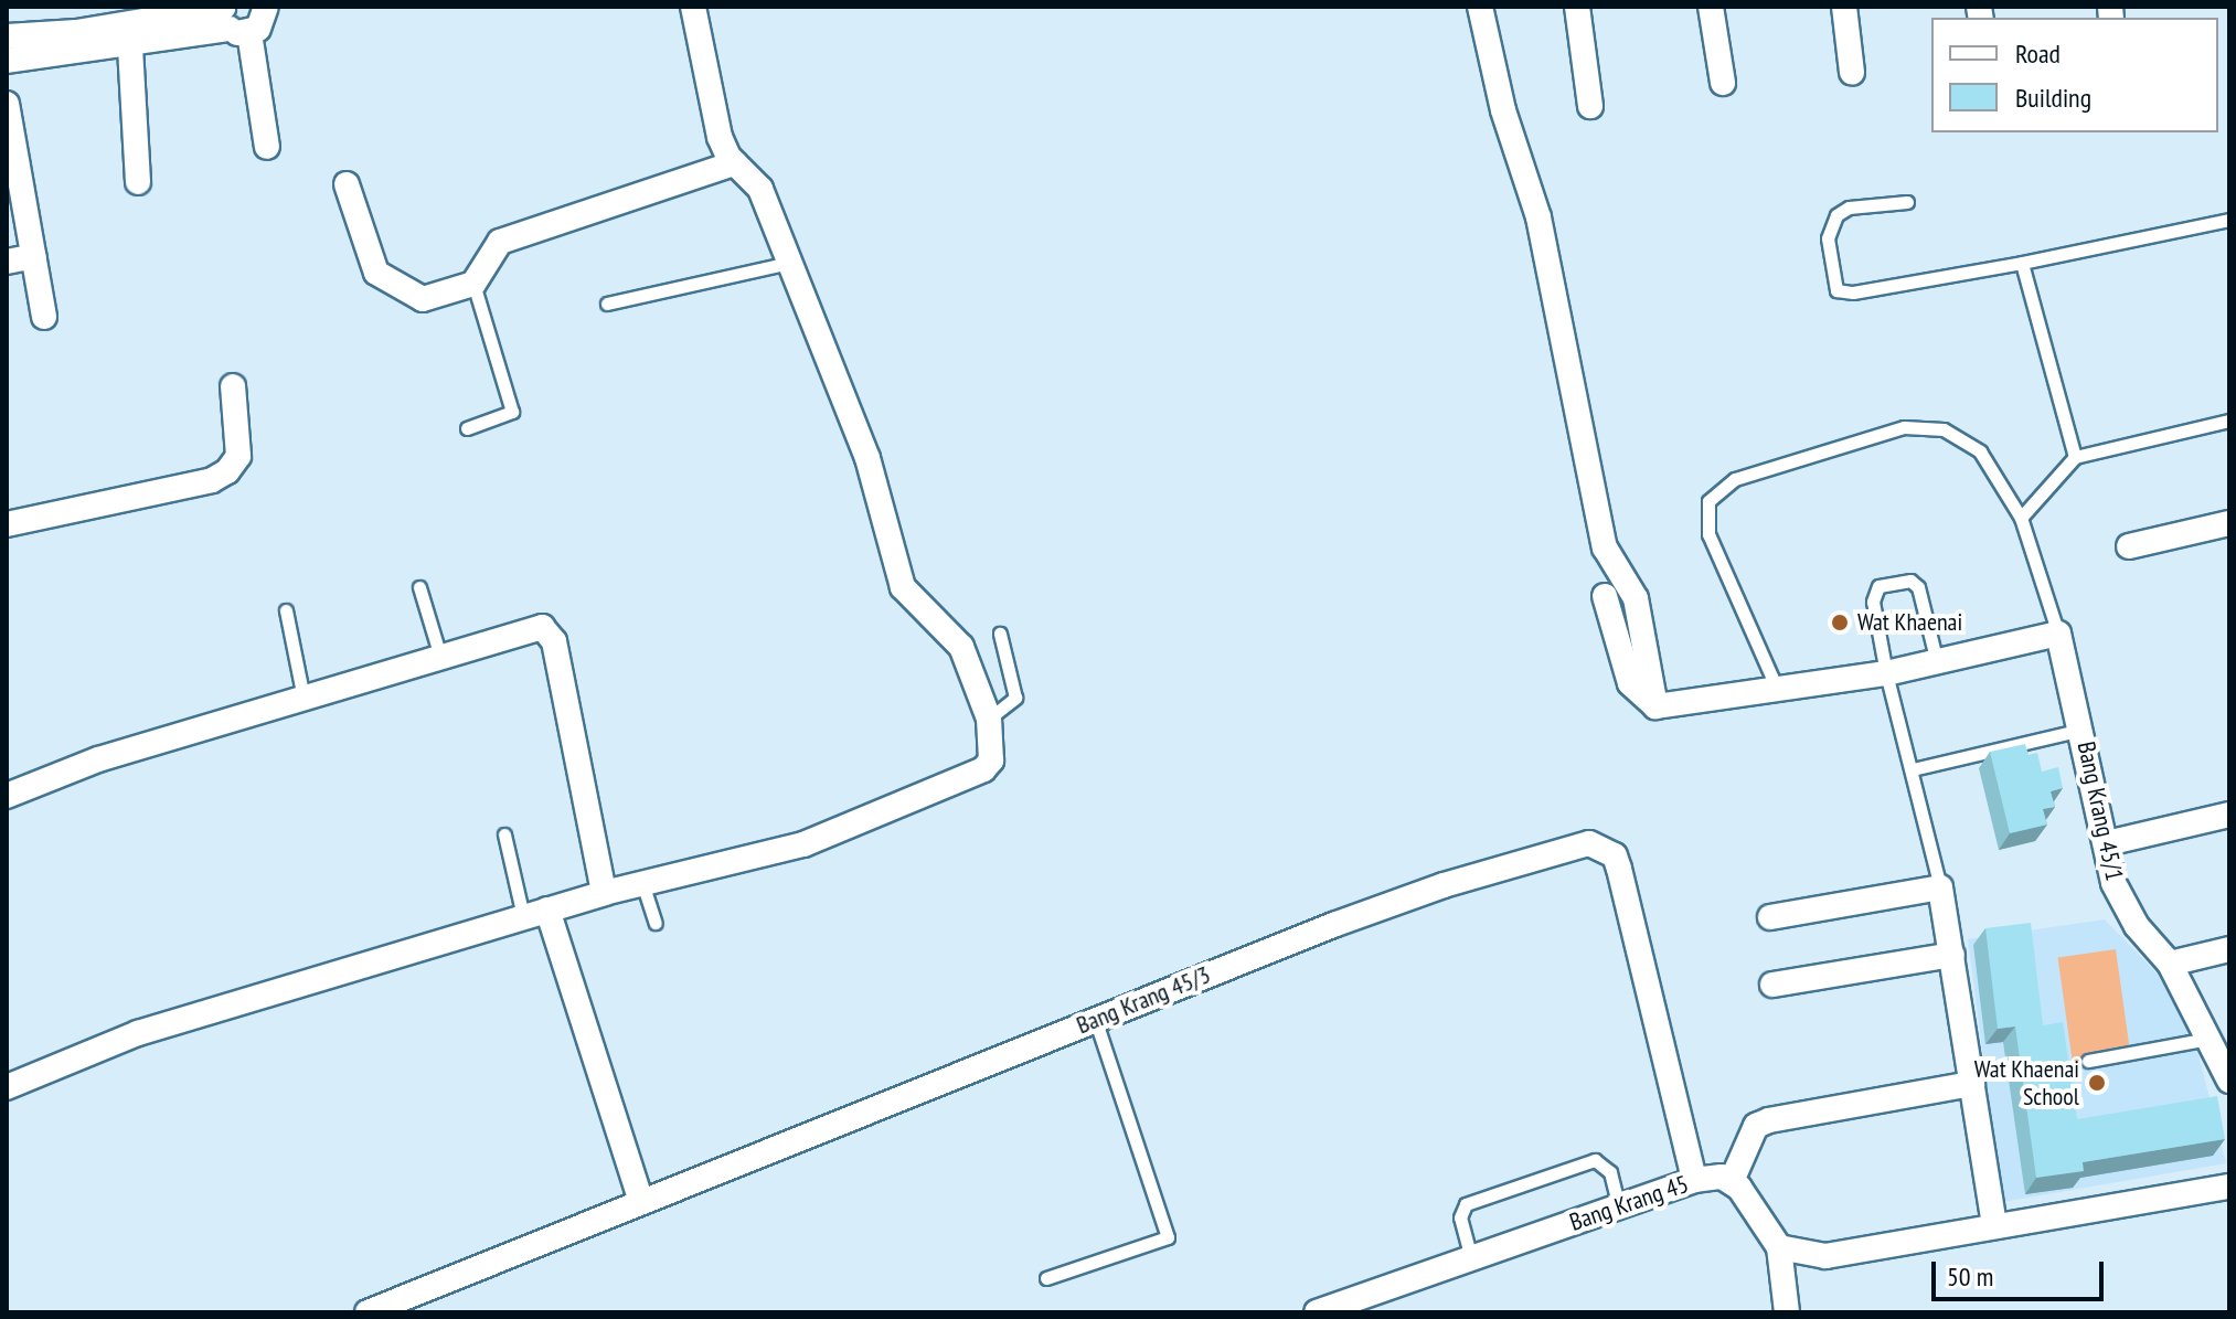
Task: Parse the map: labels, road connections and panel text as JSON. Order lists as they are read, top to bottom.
{
  "streets": {
    "street": ["Bang Krang 45/1", "Bang Krang 45/3", "Bang Krang 45"]
  },
  "crossings": [
    ["Bang Krang 45/3", "Bang Krang 45"]
  ],
  "places": ["Wat Khaenai", "Wat Khaenai School"],
  "legend": ["Road", "Building"],
  "scale_bar": "50 m"
}
